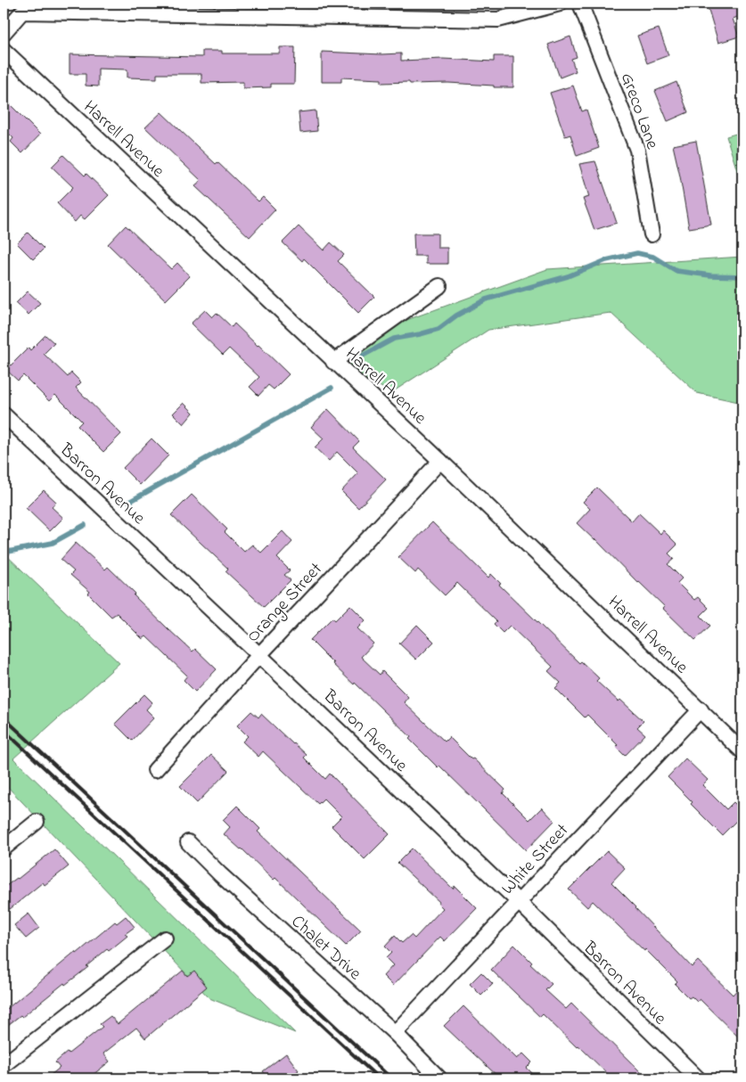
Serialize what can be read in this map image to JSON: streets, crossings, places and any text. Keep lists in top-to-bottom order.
{
  "streets": {
    "street": [
      "Greco Lane",
      "Harrell Avenue",
      "Barron Avenue",
      "Orange Street",
      "White Street",
      "Chalet Drive"
    ]
  },
  "crossings": [
    ["Harrell Avenue", "Orange Street"],
    ["Harrell Avenue", "White Street"],
    ["Barron Avenue", "Orange Street"],
    ["Barron Avenue", "White Street"],
    ["White Street", "Chalet Drive"]
  ]
}
